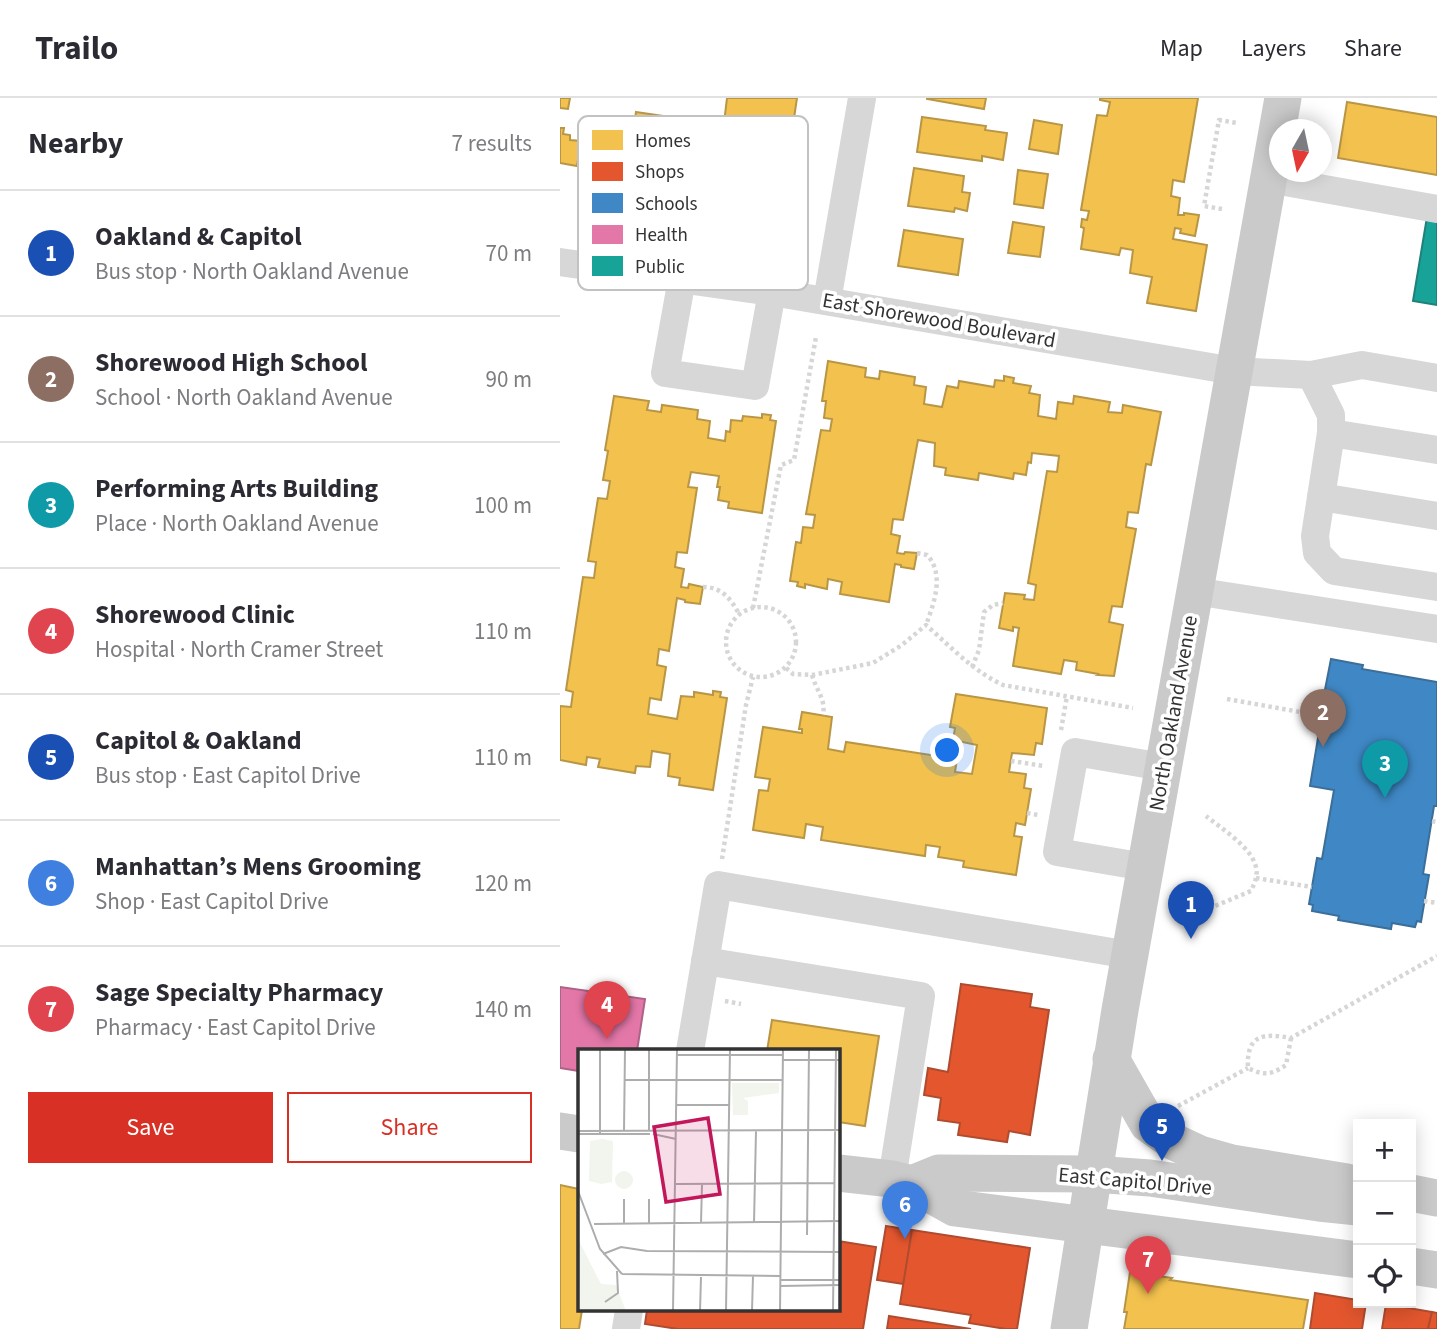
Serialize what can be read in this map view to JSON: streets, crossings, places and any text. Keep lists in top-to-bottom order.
{
  "streets": {
    "main road": ["North Oakland Avenue", "East Capitol Drive"],
    "street": ["East Shorewood Boulevard"]
  },
  "crossings": [
    ["East Shorewood Boulevard", "North Oakland Avenue"],
    ["North Oakland Avenue", "East Capitol Drive"]
  ],
  "legend": [
    "Homes",
    "Shops",
    "Schools",
    "Health",
    "Public"
  ],
  "north": "bottom",
  "page": {
    "header": "Trailo",
    "nav": ["Map", "Layers", "Share"],
    "heading": ["Nearby", "7 results"],
    "list": [
      {
        "mark": "1",
        "name": "Oakland & Capitol",
        "note": "Bus stop · North Oakland Avenue",
        "value": "70 m"
      },
      {
        "mark": "2",
        "name": "Shorewood High School",
        "note": "School · North Oakland Avenue",
        "value": "90 m"
      },
      {
        "mark": "3",
        "name": "Performing Arts Building",
        "note": "Place · North Oakland Avenue",
        "value": "100 m"
      },
      {
        "mark": "4",
        "name": "Shorewood Clinic",
        "note": "Hospital · North Cramer Street",
        "value": "110 m"
      },
      {
        "mark": "5",
        "name": "Capitol & Oakland",
        "note": "Bus stop · East Capitol Drive",
        "value": "110 m"
      },
      {
        "mark": "6",
        "name": "Manhattan’s Mens Grooming",
        "note": "Shop · East Capitol Drive",
        "value": "120 m"
      },
      {
        "mark": "7",
        "name": "Sage Specialty Pharmacy",
        "note": "Pharmacy · East Capitol Drive",
        "value": "140 m"
      }
    ],
    "pins": [
      "2",
      "3",
      "1",
      "4",
      "5",
      "6",
      "7"
    ],
    "buttons": ["Save", "Share"],
    "map_buttons": ["+", "−"]
  }
}
